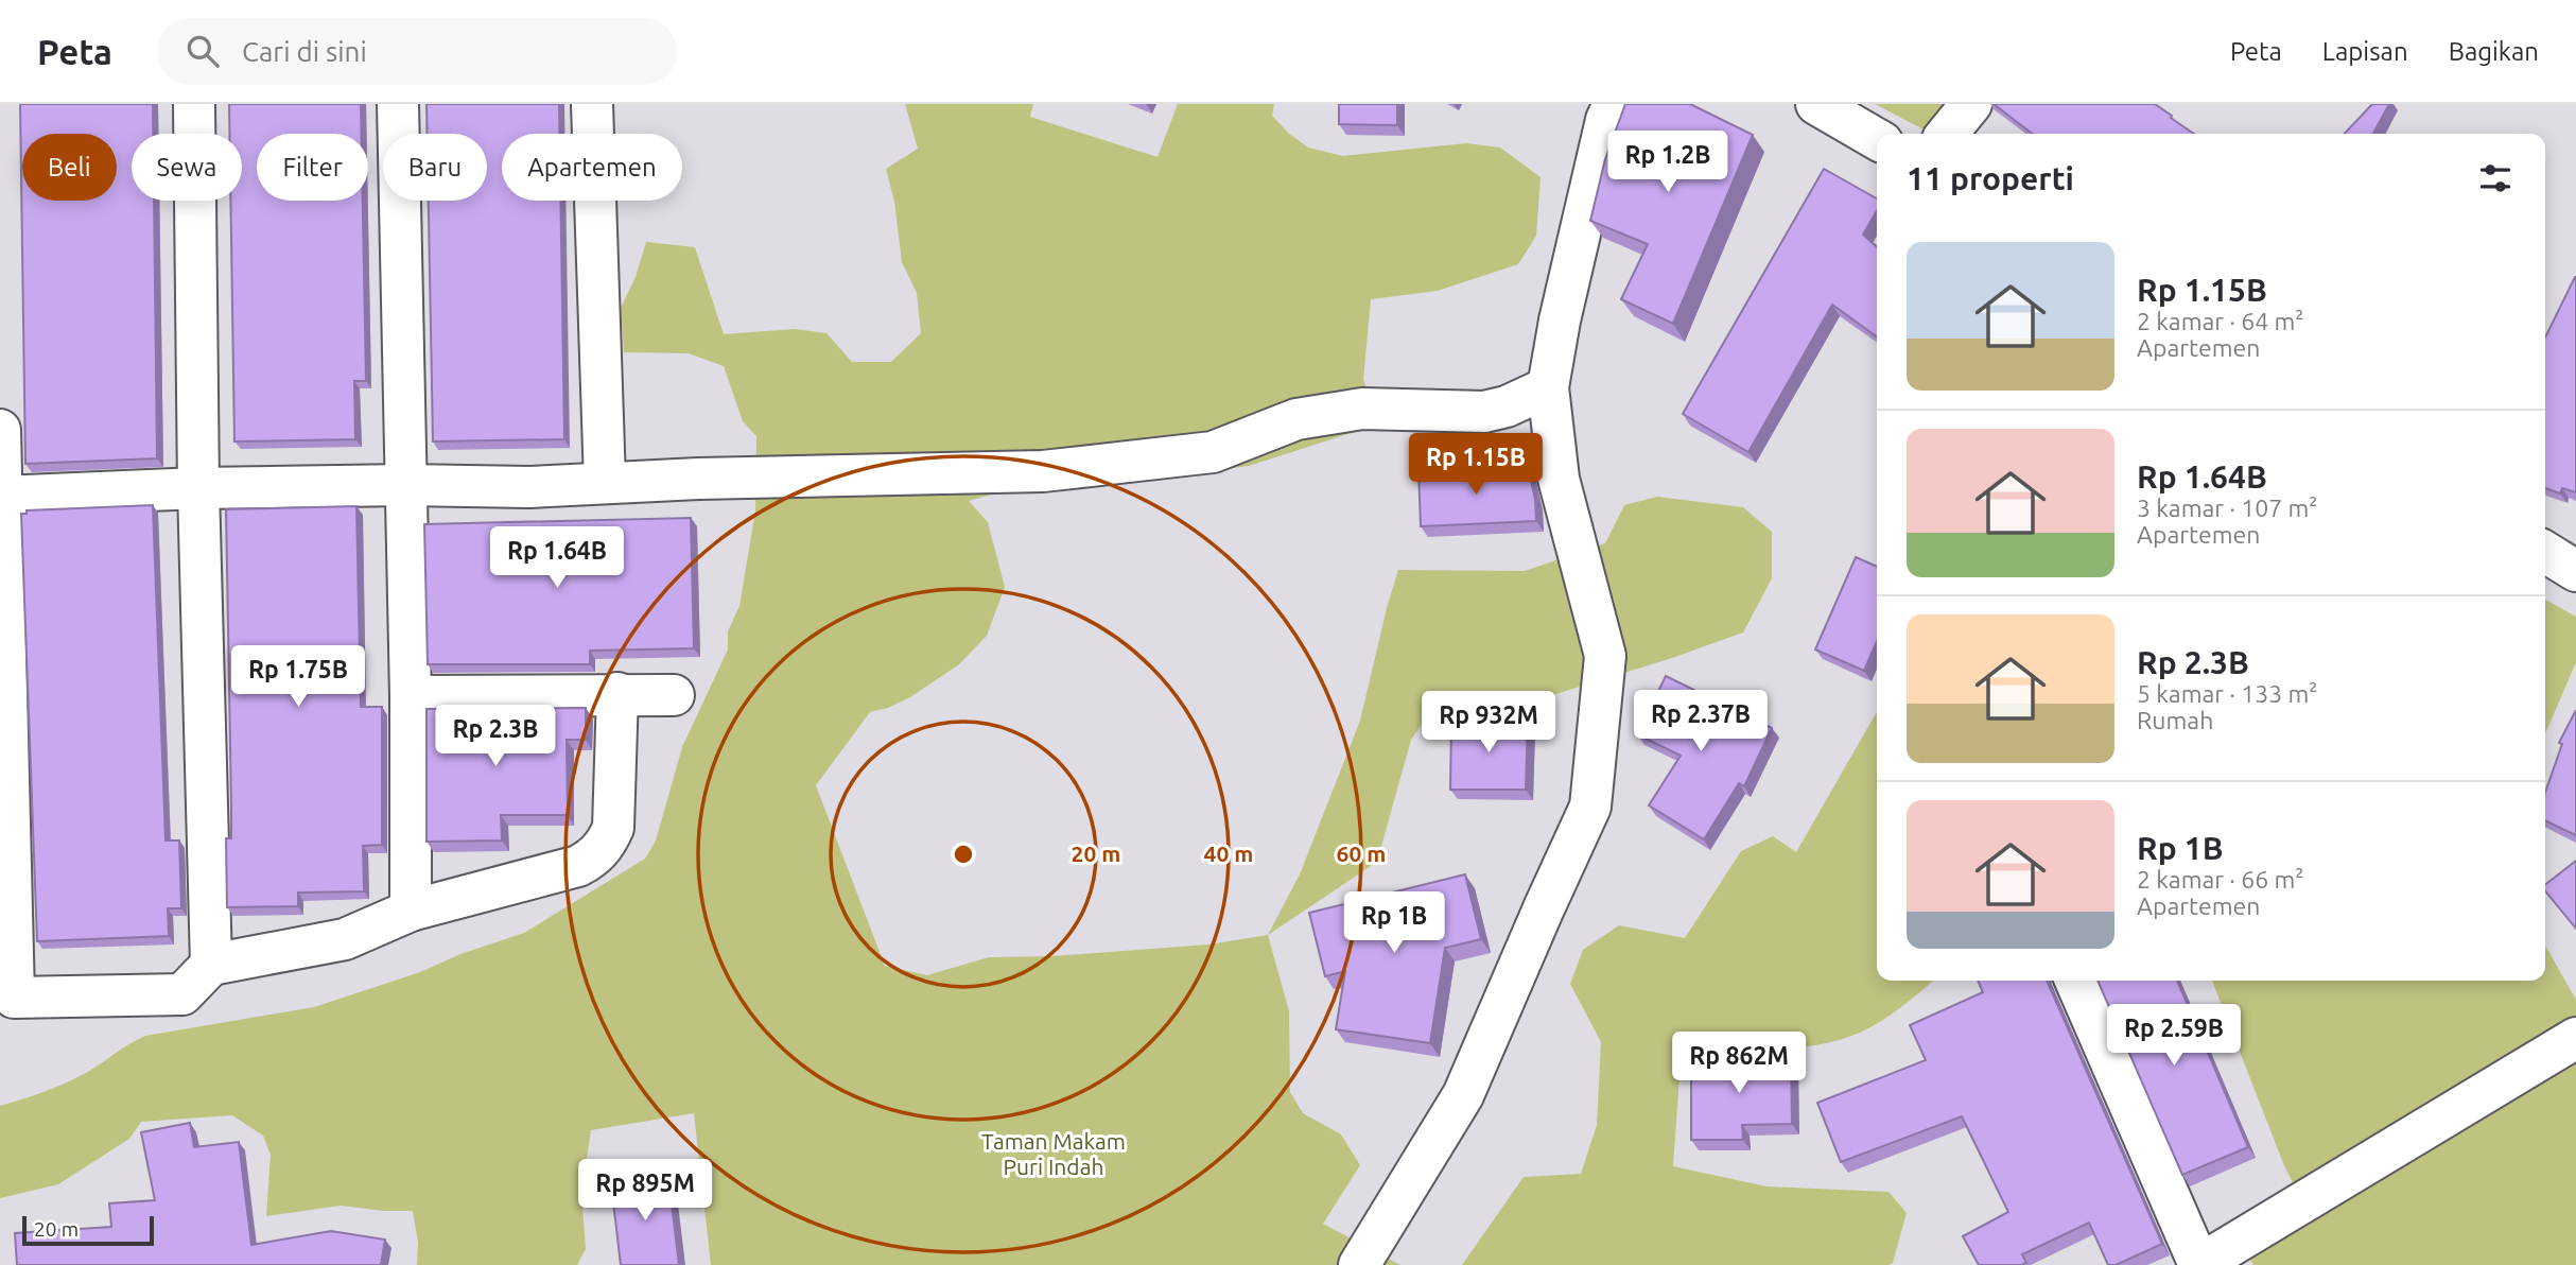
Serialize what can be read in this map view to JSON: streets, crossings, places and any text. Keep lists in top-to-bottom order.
{
  "parks": ["Taman Makam Puri Indah"],
  "scale_bar": "20 m",
  "page": {
    "header": "Peta",
    "search": "Cari di sini",
    "nav": ["Peta", "Lapisan", "Bagikan"],
    "price": [
      "Rp 1.2B",
      "Rp 1.15B",
      "Rp 1.64B",
      "Rp 1.75B",
      "Rp 2.37B",
      "Rp 932M",
      "Rp 2.3B",
      "Rp 1B",
      "Rp 2.59B",
      "Rp 862M",
      "Rp 895M"
    ],
    "chip": [
      "Beli",
      "Sewa",
      "Filter",
      "Baru",
      "Apartemen"
    ],
    "heading": "11 properti",
    "list": [
      {
        "name": "Rp 1.15B",
        "note": "2 kamar · 64 m² · Apartemen"
      },
      {
        "name": "Rp 1.64B",
        "note": "3 kamar · 107 m² · Apartemen"
      },
      {
        "name": "Rp 2.3B",
        "note": "5 kamar · 133 m² · Rumah"
      },
      {
        "name": "Rp 1B",
        "note": "2 kamar · 66 m² · Apartemen"
      }
    ],
    "scale": "20 m"
  },
  "rings": ["20 m", "40 m", "60 m"]
}
